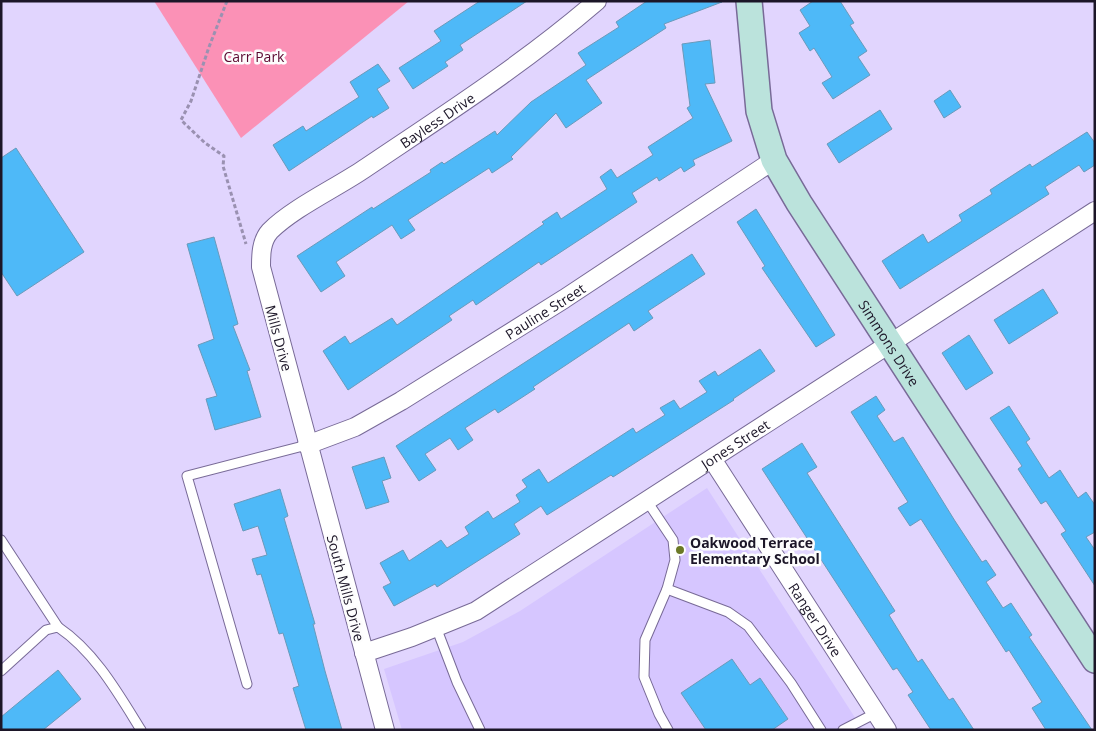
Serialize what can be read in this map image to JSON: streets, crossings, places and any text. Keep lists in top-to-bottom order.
{
  "streets": {
    "street": [
      "Bayless Drive",
      "Pauline Street",
      "Mills Drive",
      "Simmons Drive",
      "Jones Street",
      "South Mills Drive",
      "Ranger Drive"
    ]
  },
  "crossings": [
    ["Bayless Drive", "Mills Drive"],
    ["Pauline Street", "Mills Drive"],
    ["Pauline Street", "Simmons Drive"],
    ["Pauline Street", "South Mills Drive"],
    ["Mills Drive", "South Mills Drive"],
    ["Simmons Drive", "Jones Street"],
    ["Jones Street", "South Mills Drive"],
    ["Jones Street", "Ranger Drive"]
  ],
  "parks": ["Carr Park"],
  "places": ["Oakwood Terrace Elementary School"]
}
